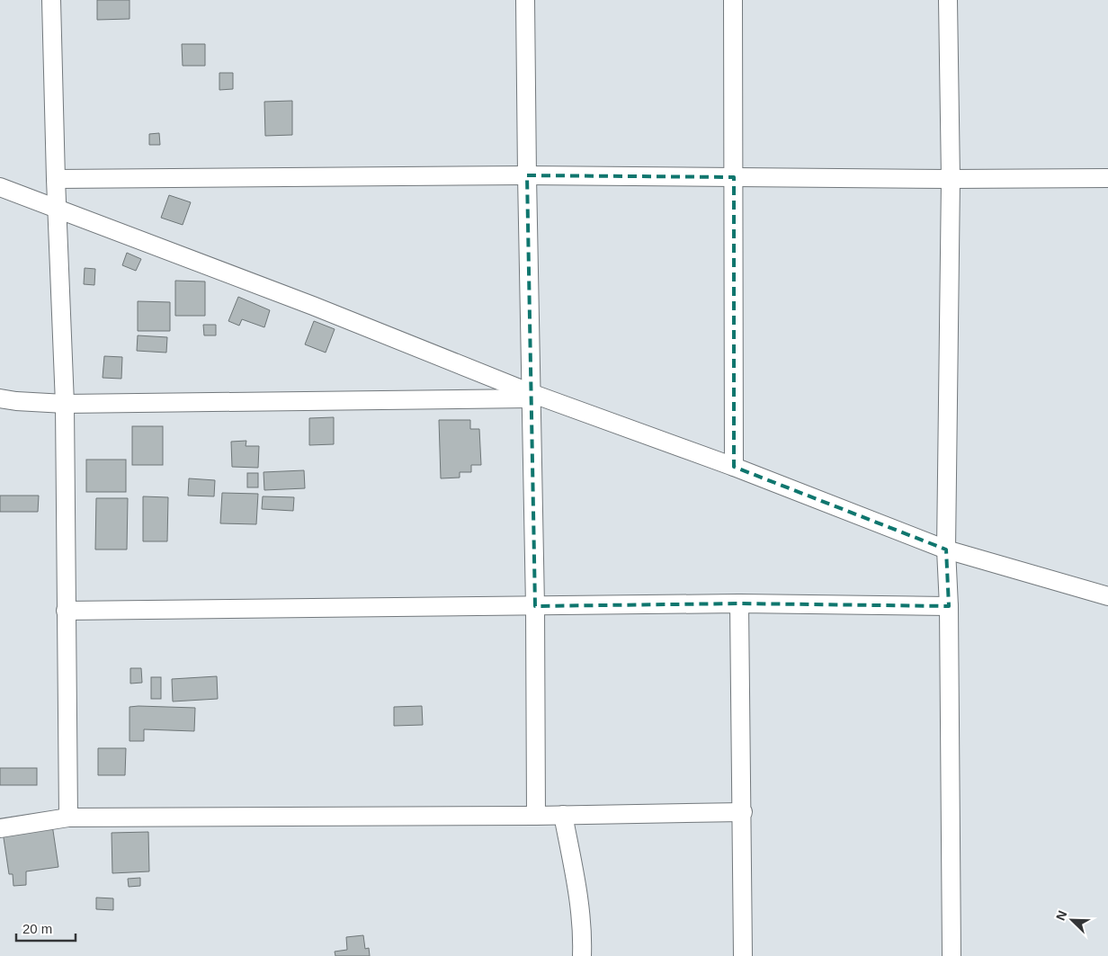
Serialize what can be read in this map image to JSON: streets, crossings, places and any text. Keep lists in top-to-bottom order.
{
  "scale_bar": "20 m",
  "north": "top left"
}
